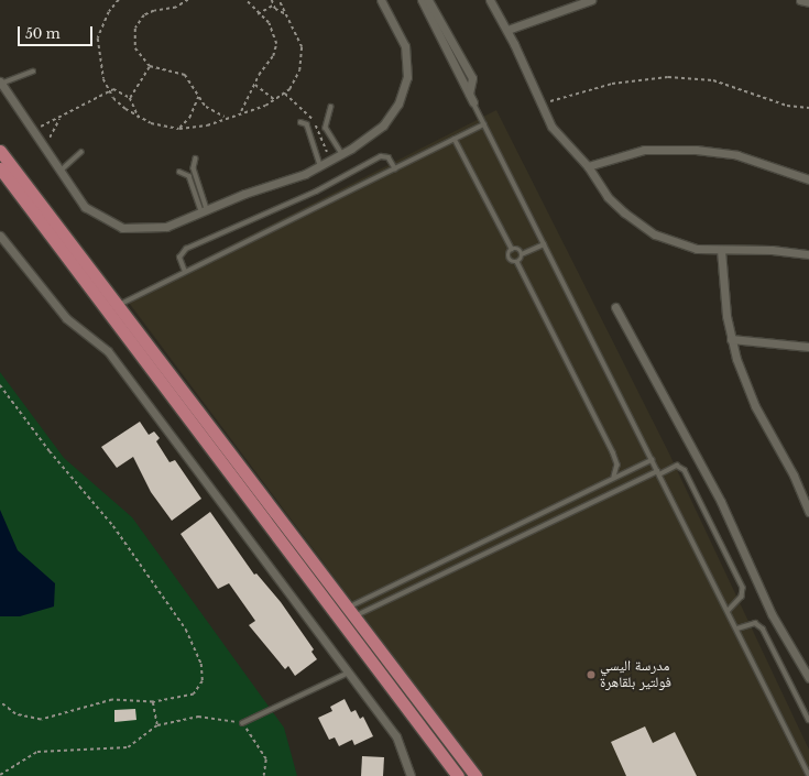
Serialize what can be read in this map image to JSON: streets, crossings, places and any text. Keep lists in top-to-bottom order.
{
  "places": ["مدرسة اليسي فولتير بلقاهرة"],
  "scale_bar": "50 m"
}
